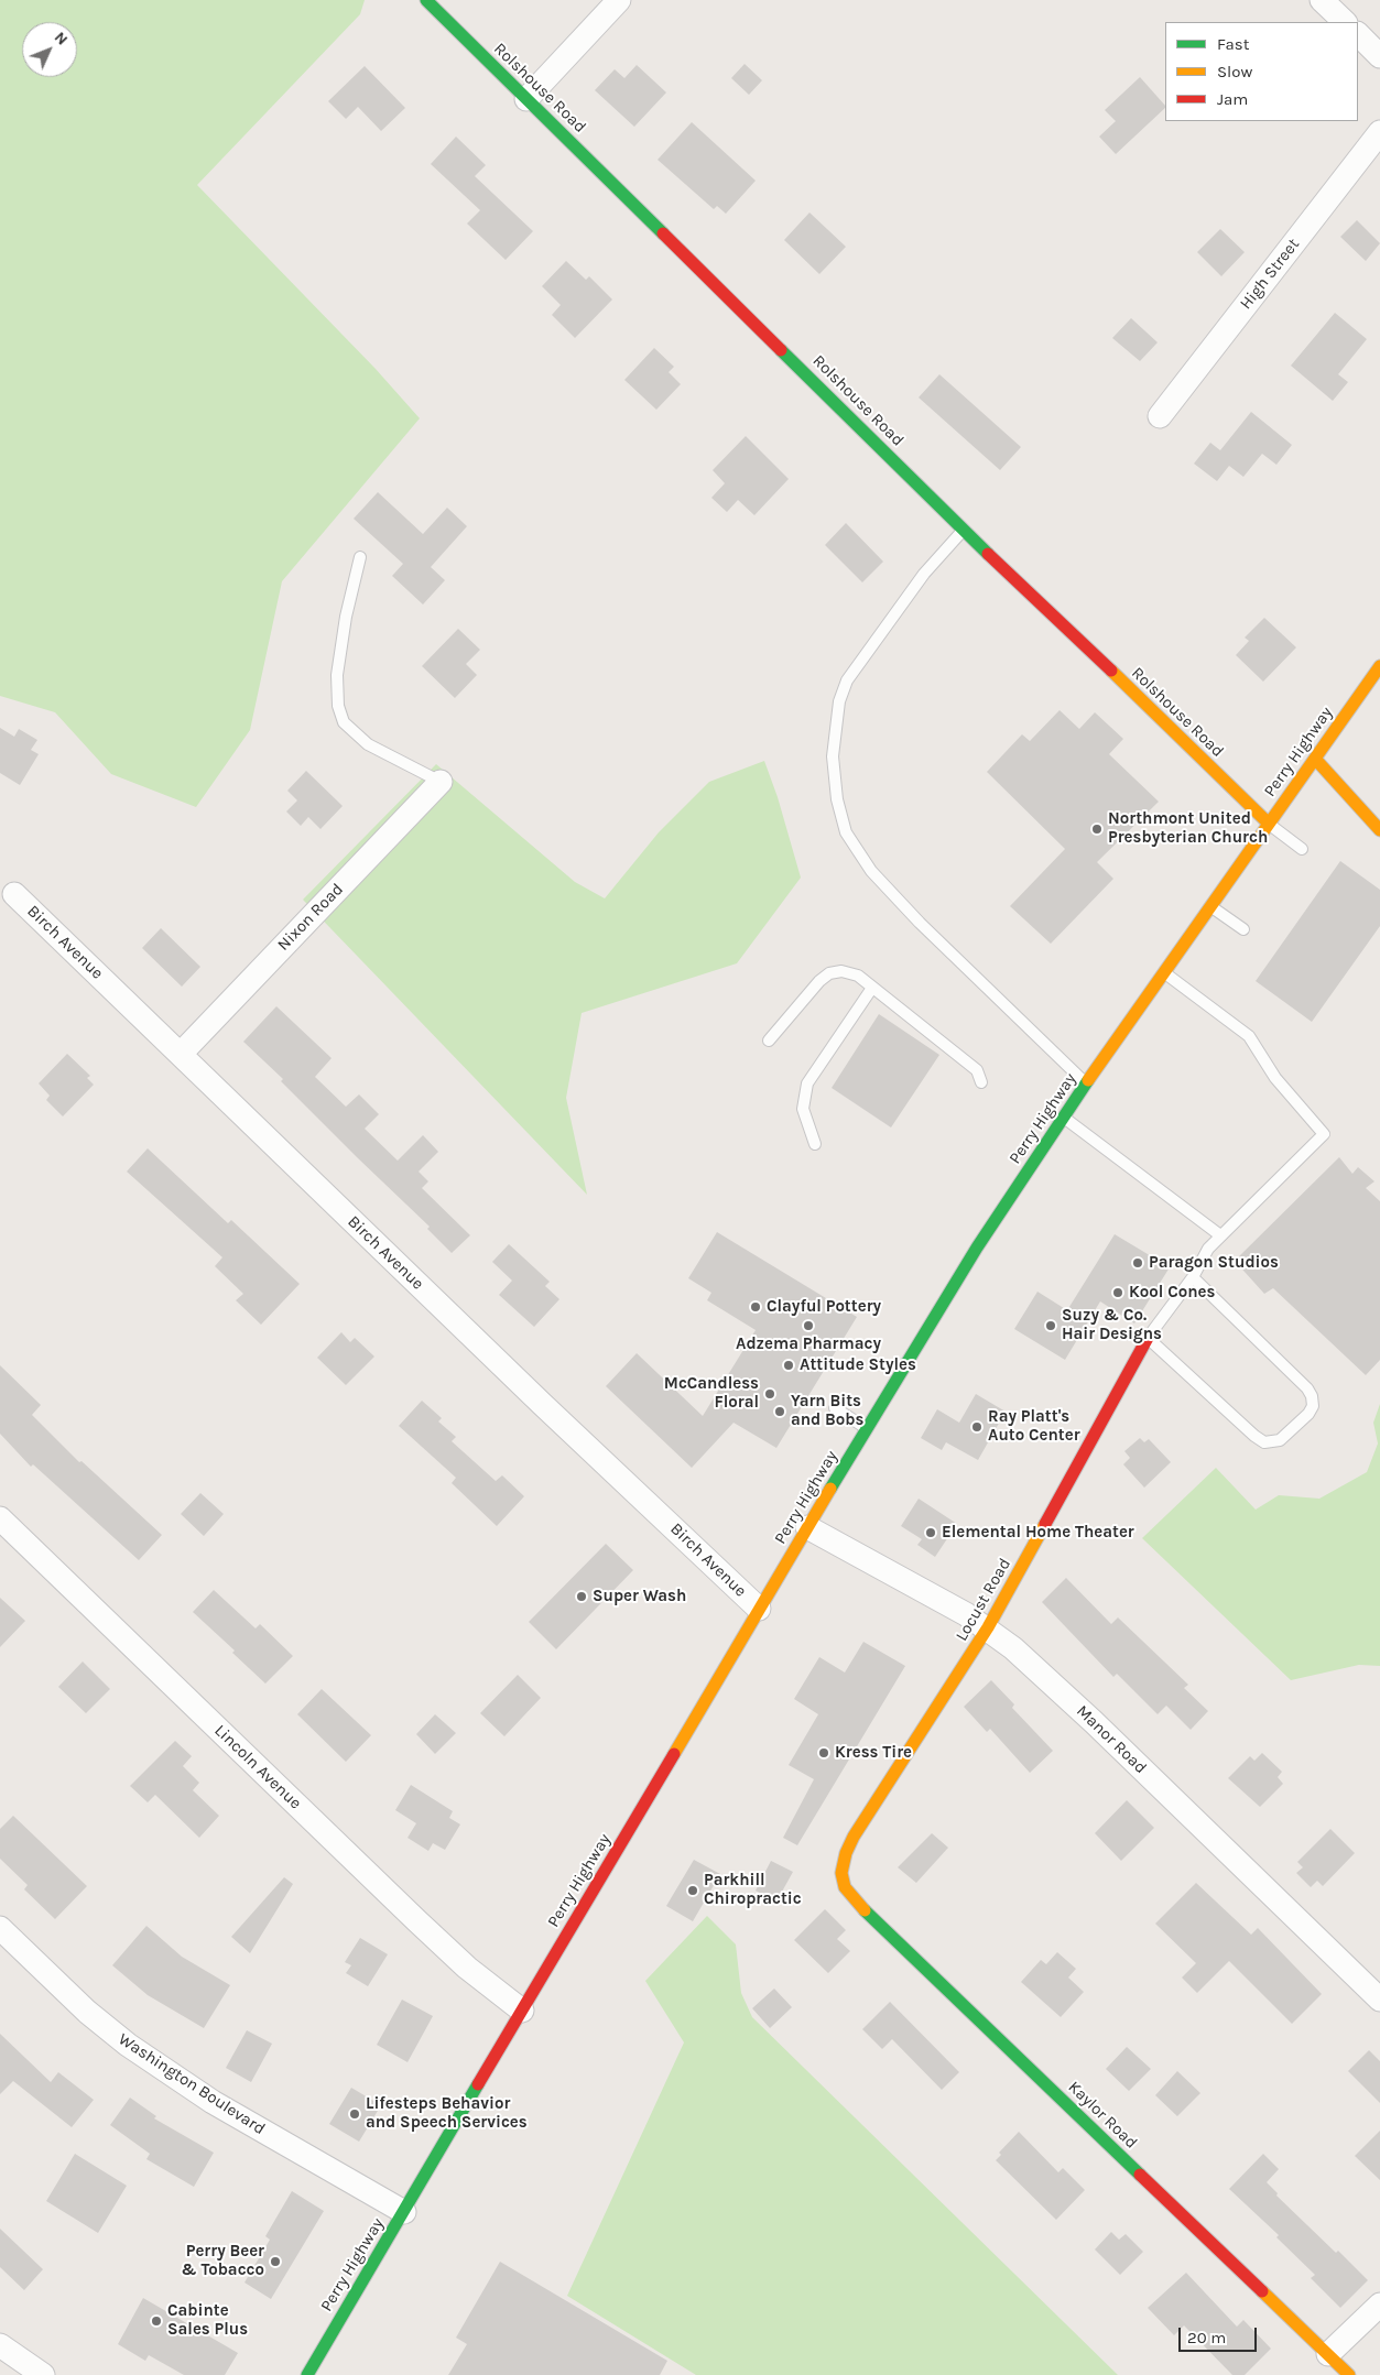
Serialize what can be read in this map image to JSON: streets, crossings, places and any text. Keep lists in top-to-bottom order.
{
  "streets": {
    "street": [
      "Rolshouse Road",
      "High Street",
      "Perry Highway",
      "Nixon Road",
      "Birch Avenue",
      "Locust Road",
      "Manor Road",
      "Lincoln Avenue",
      "Washington Boulevard",
      "Kaylor Road"
    ]
  },
  "crossings": [
    ["Rolshouse Road", "Perry Highway"],
    ["Perry Highway", "Birch Avenue"],
    ["Perry Highway", "Manor Road"],
    ["Perry Highway", "Lincoln Avenue"],
    ["Perry Highway", "Washington Boulevard"],
    ["Nixon Road", "Birch Avenue"],
    ["Locust Road", "Manor Road"],
    ["Locust Road", "Kaylor Road"]
  ],
  "places": [
    "Northmont United Presbyterian Church",
    "Paragon Studios",
    "Kool Cones",
    "Clayful Pottery",
    "Adzema Pharmacy",
    "Suzy & Co. Hair Designs",
    "Attitude Styles",
    "McCandless Floral",
    "Yarn Bits and Bobs",
    "Ray Platt's Auto Center",
    "Elemental Home Theater",
    "Super Wash",
    "Kress Tire",
    "Parkhill Chiropractic",
    "Lifesteps Behavior and Speech Services",
    "Perry Beer & Tobacco",
    "Cabinte Sales Plus"
  ],
  "legend": ["Fast", "Slow", "Jam"],
  "scale_bar": "20 m",
  "north": "top right"
}
